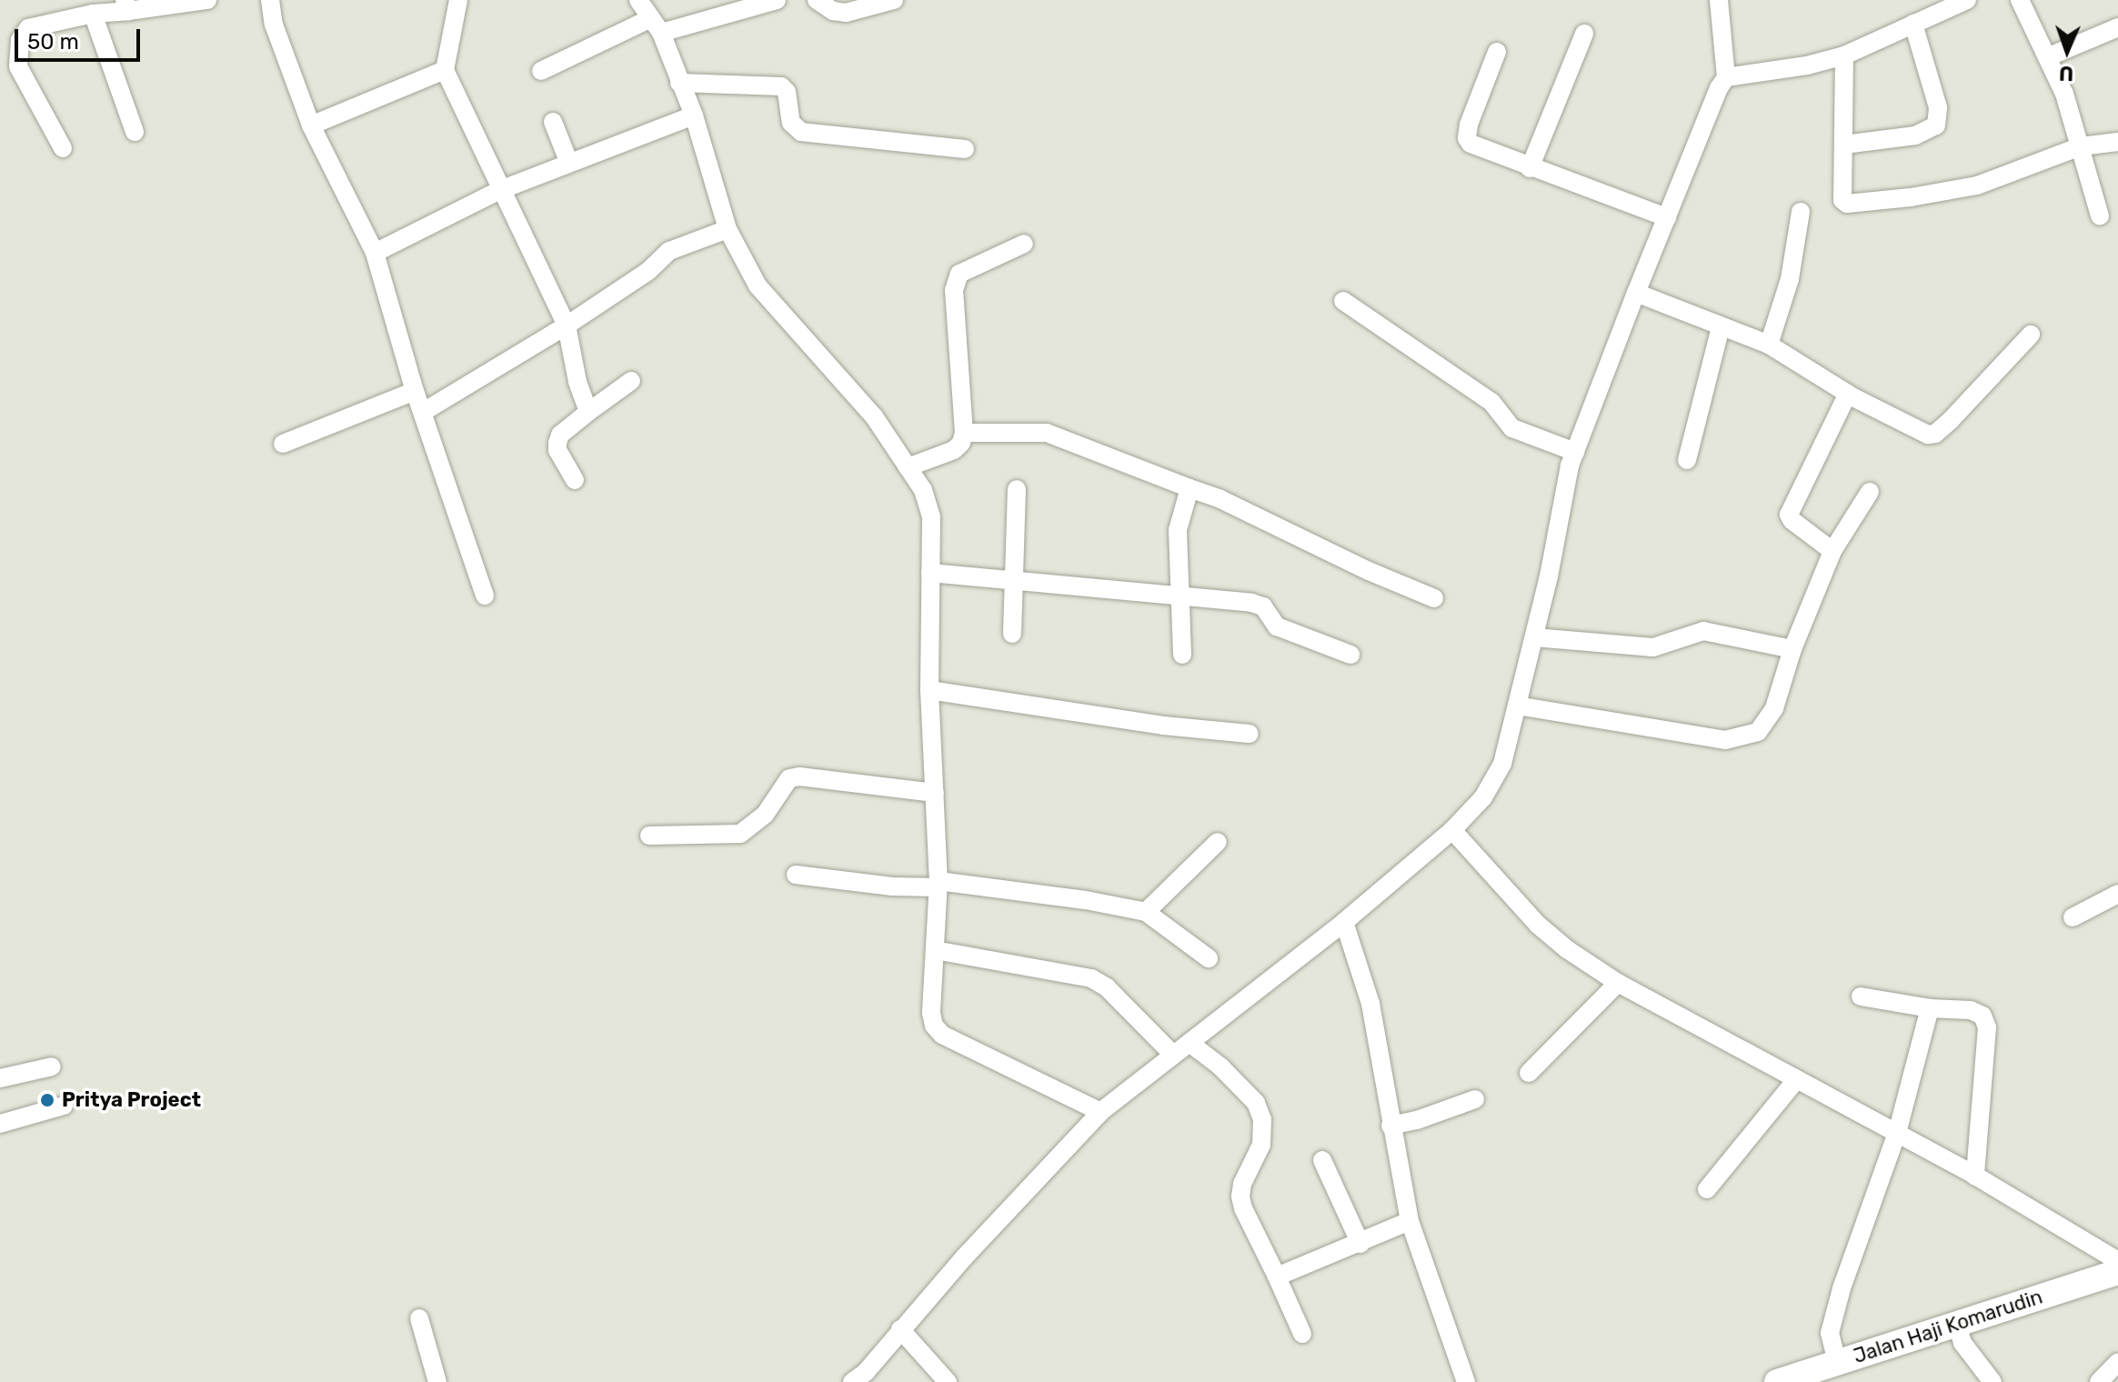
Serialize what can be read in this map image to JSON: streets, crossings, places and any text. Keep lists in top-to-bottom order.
{
  "streets": {
    "street": ["Jalan Haji Komarudin"]
  },
  "places": ["Pritya Project"],
  "scale_bar": "50 m",
  "north": "bottom"
}
